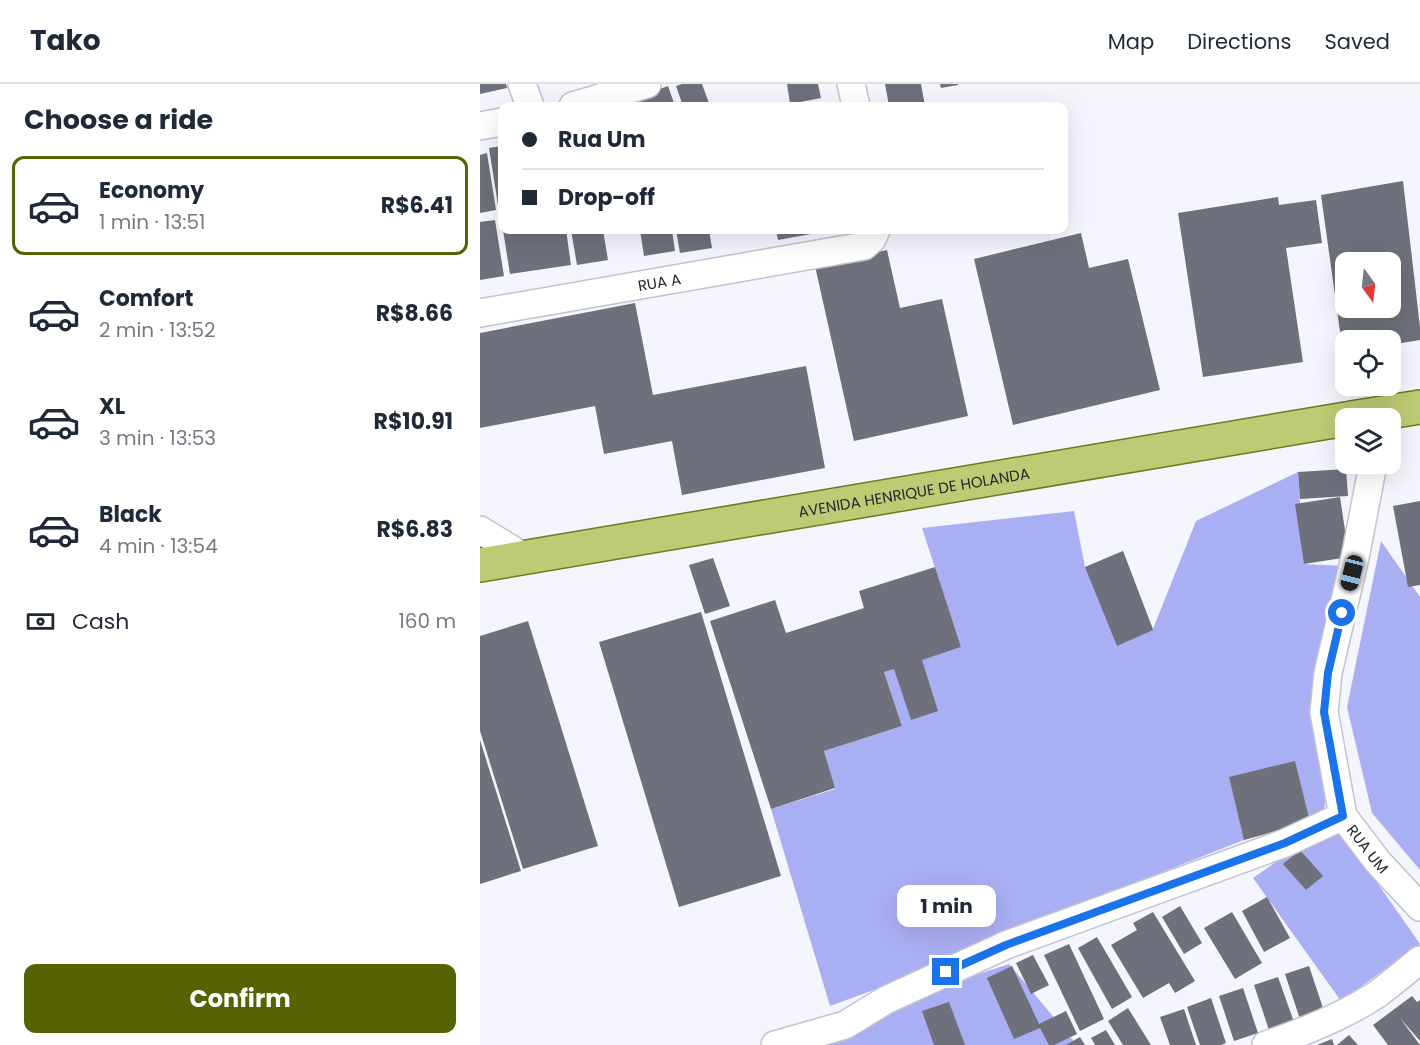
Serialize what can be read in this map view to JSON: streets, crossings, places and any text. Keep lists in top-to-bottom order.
{
  "streets": {
    "main road": ["AVENIDA HENRIQUE DE HOLANDA"],
    "street": ["RUA A", "RUA UM"]
  },
  "north": "bottom",
  "page": {
    "header": "Tako",
    "nav": ["Map", "Directions", "Saved"],
    "heading": "Choose a ride",
    "banner": ["Rua Um", "Drop-off"],
    "list": [
      {
        "name": "Economy",
        "note": "1 min · 13:51",
        "value": "R$6.41"
      },
      {
        "name": "Comfort",
        "note": "2 min · 13:52",
        "value": "R$8.66"
      },
      {
        "name": "XL",
        "note": "3 min · 13:53",
        "value": "R$10.91"
      },
      {
        "name": "Black",
        "note": "4 min · 13:54",
        "value": "R$6.83"
      }
    ],
    "pay": ["Cash", "160 m"],
    "bubble": "1 min",
    "buttons": "Confirm"
  }
}
